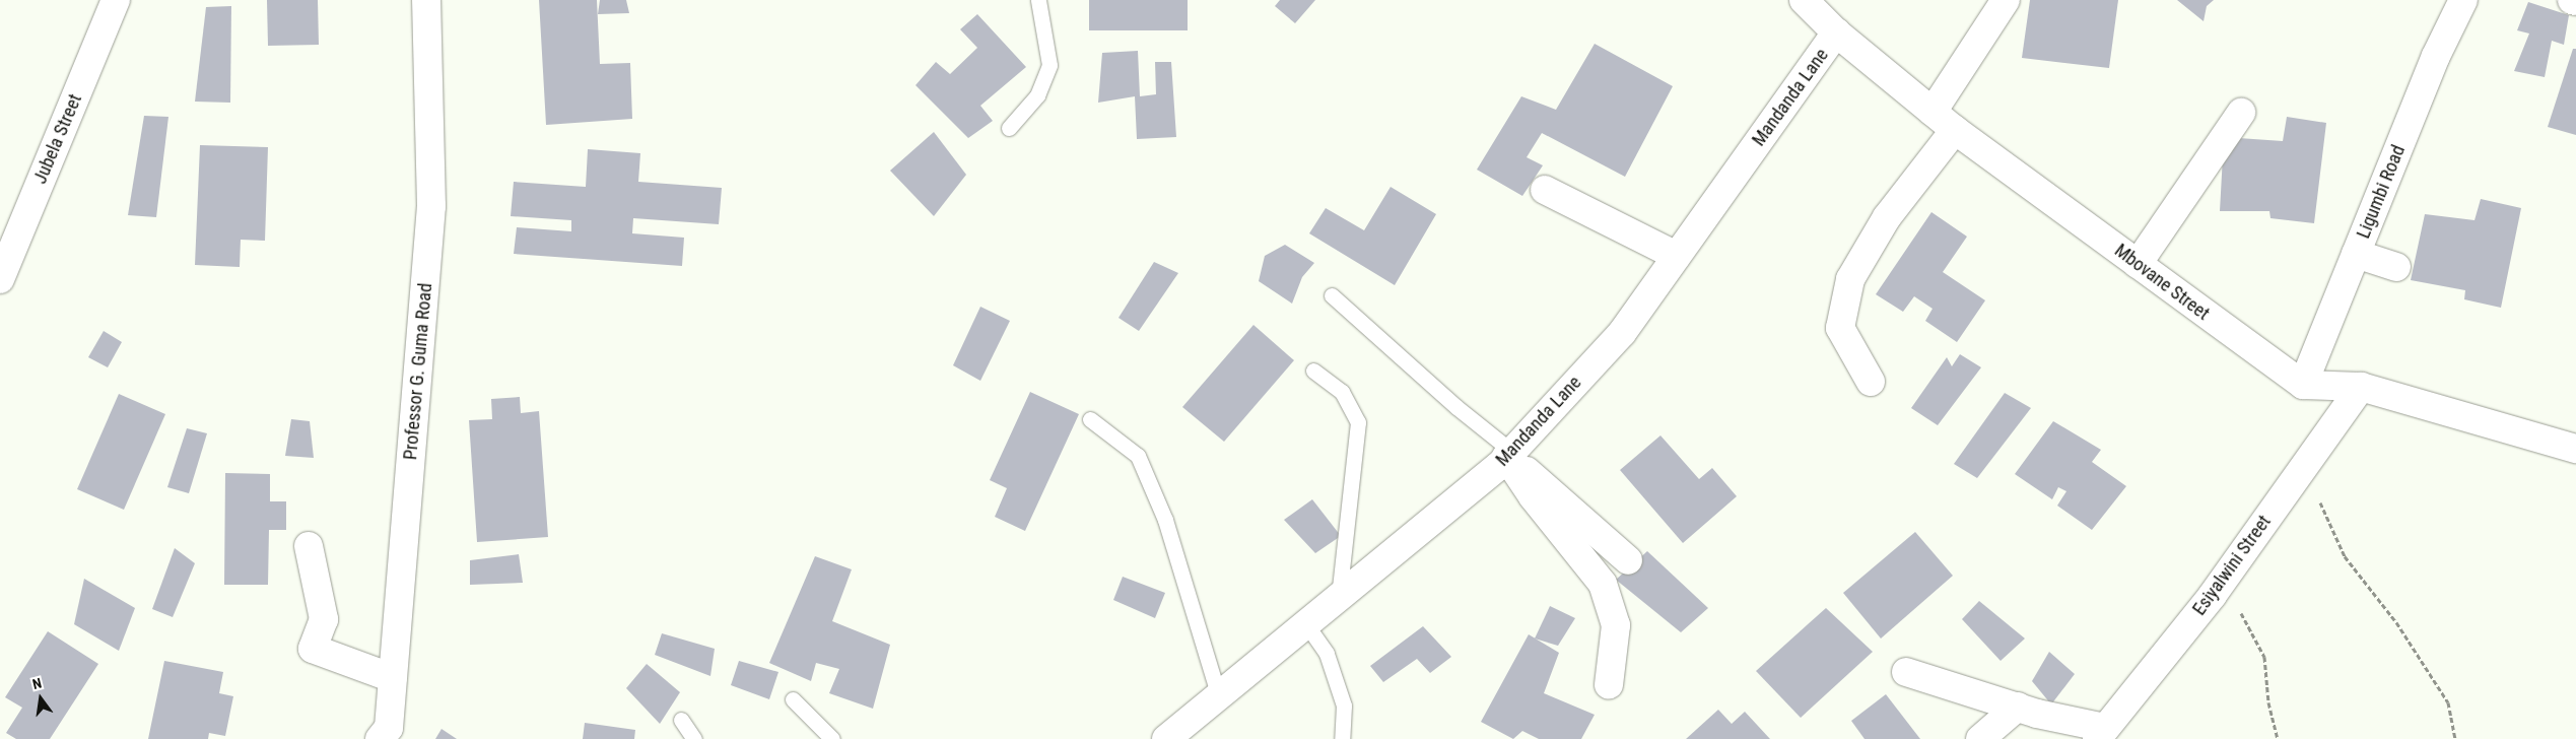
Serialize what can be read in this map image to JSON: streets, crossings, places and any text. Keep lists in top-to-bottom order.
{
  "streets": {
    "street": [
      "Mandanda Lane",
      "Jubela Street",
      "Ligumbi Road",
      "Mbovane Street",
      "Professor G. Guma Road",
      "Esiyalwini Street"
    ]
  },
  "crossings": [
    ["Mandanda Lane", "Mbovane Street"],
    ["Ligumbi Road", "Mbovane Street"]
  ],
  "north": "top"
}
